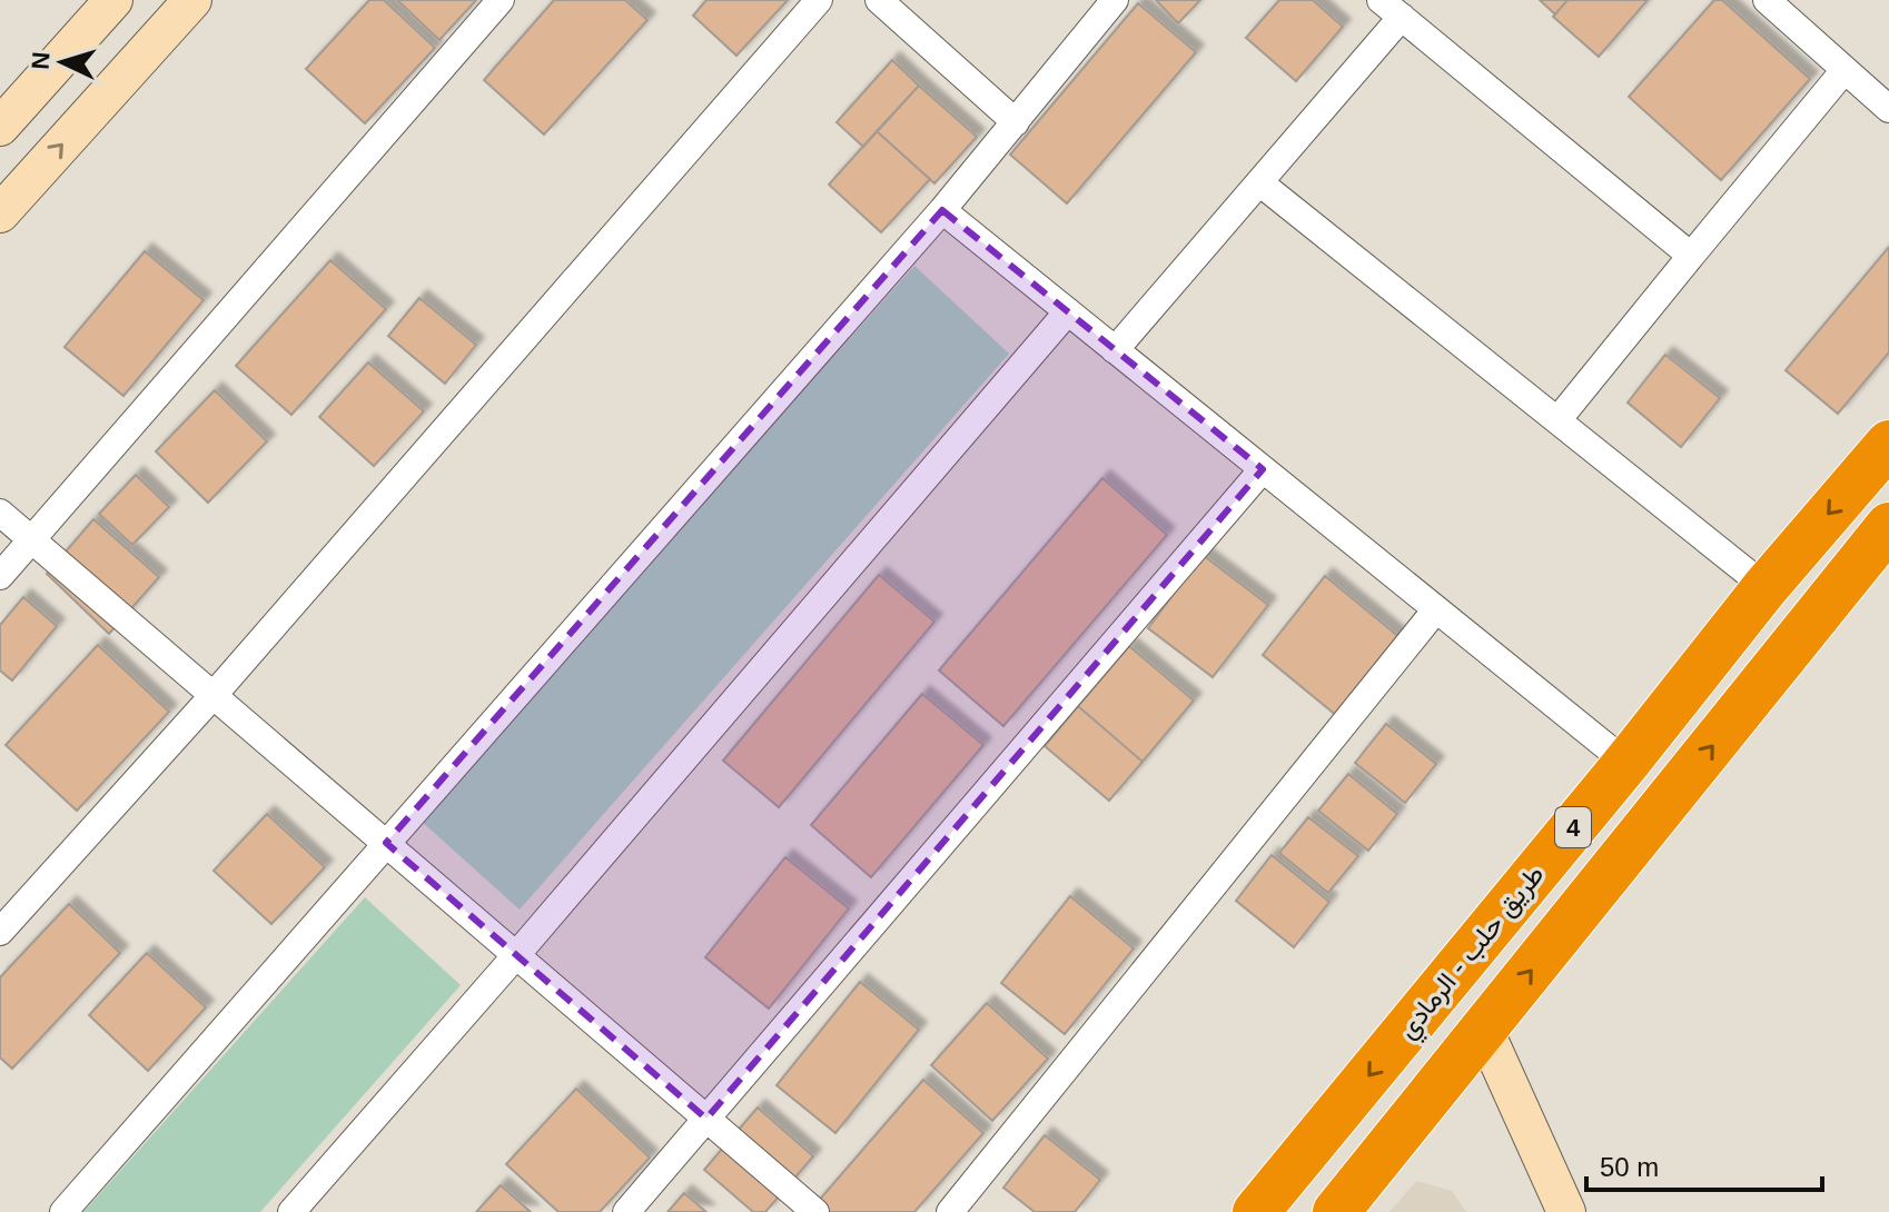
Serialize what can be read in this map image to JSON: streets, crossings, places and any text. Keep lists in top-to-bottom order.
{
  "streets": {
    "highway": ["4", "طريق حلب - الرمادي"]
  },
  "scale_bar": "50 m",
  "north": "left"
}
